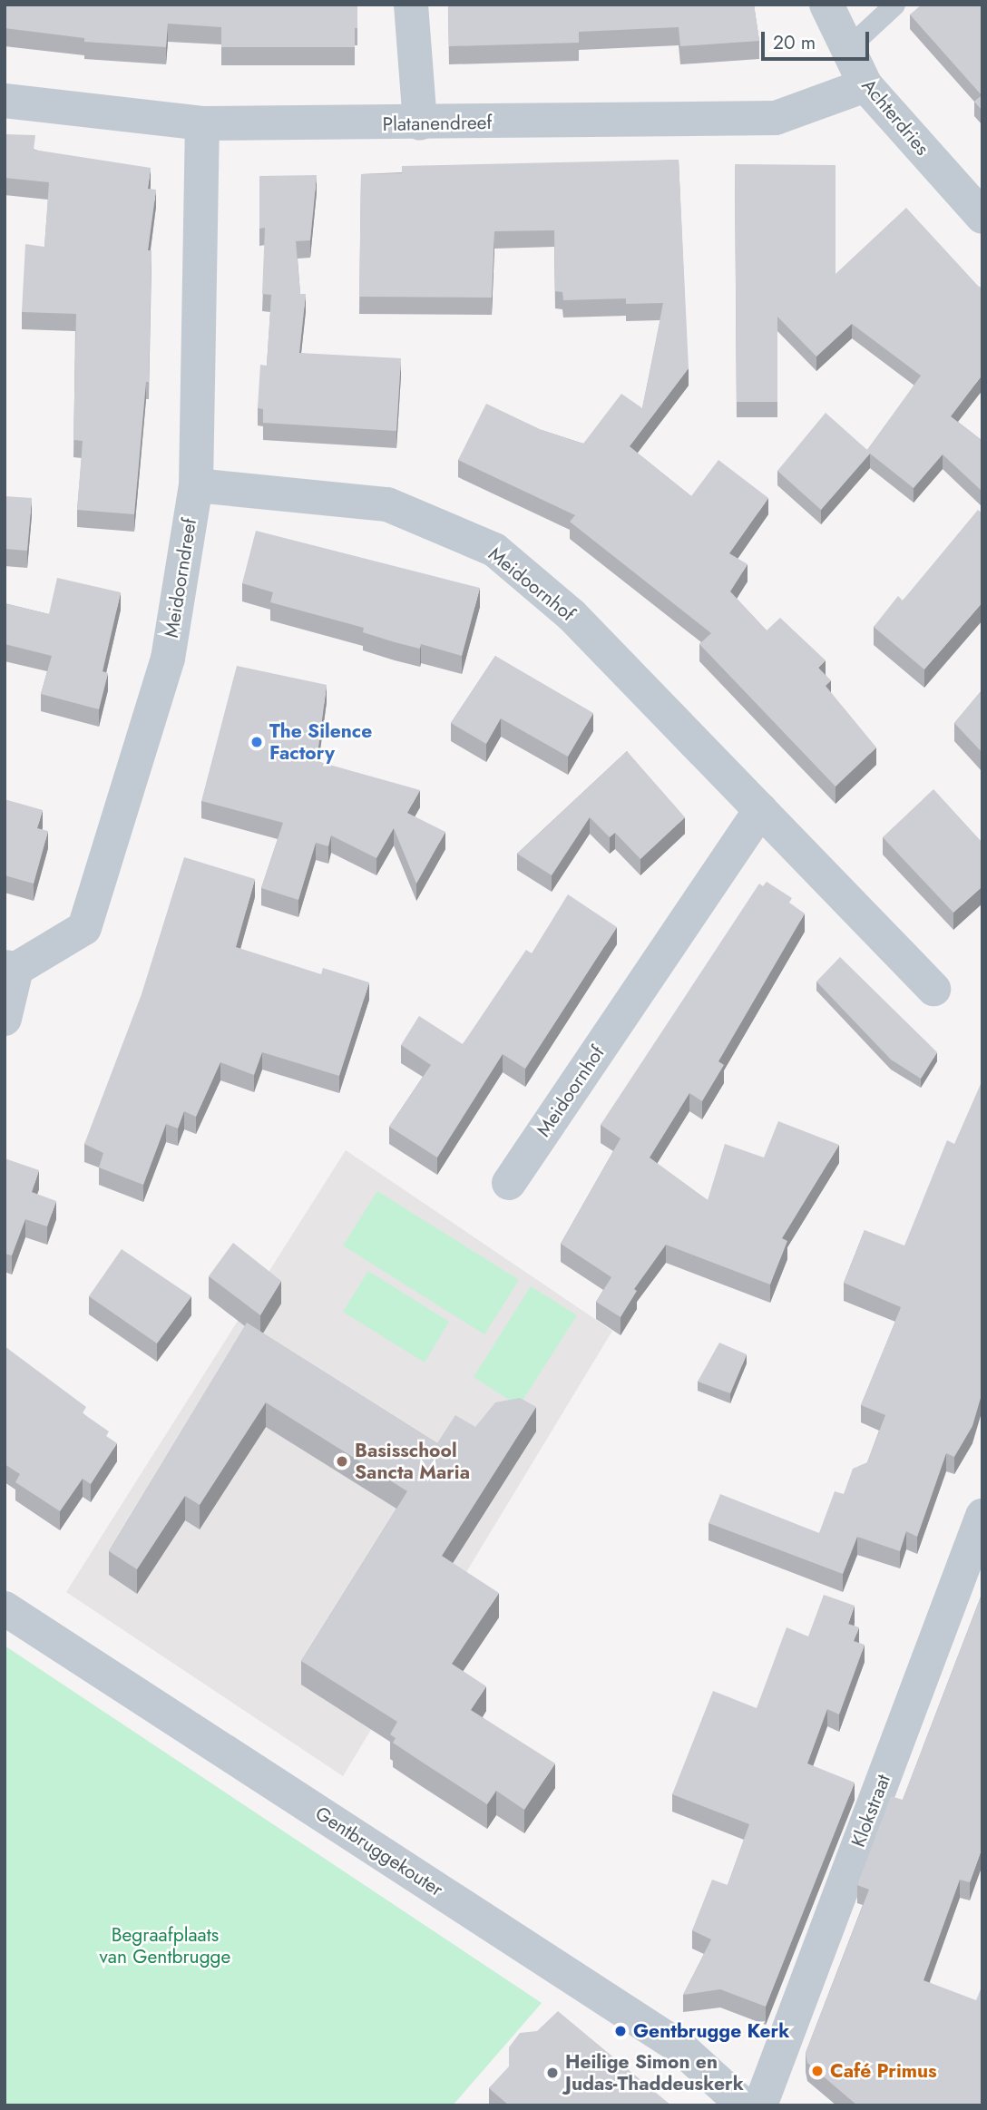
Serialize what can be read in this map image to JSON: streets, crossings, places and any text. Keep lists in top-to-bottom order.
{
  "streets": {
    "street": [
      "Achterdries",
      "Platanendreef",
      "Meidoorndreef",
      "Meidoornhof",
      "Klokstraat",
      "Gentbruggekouter"
    ]
  },
  "crossings": [
    ["Achterdries", "Platanendreef"],
    ["Platanendreef", "Meidoorndreef"],
    ["Meidoorndreef", "Meidoornhof"]
  ],
  "parks": ["Begraafplaats van Gentbrugge"],
  "places": [
    "The Silence Factory",
    "Basisschool Sancta Maria",
    "Gentbrugge Kerk",
    "Café Primus",
    "Heilige Simon en Judas-Thaddeuskerk"
  ],
  "scale_bar": "20 m"
}
